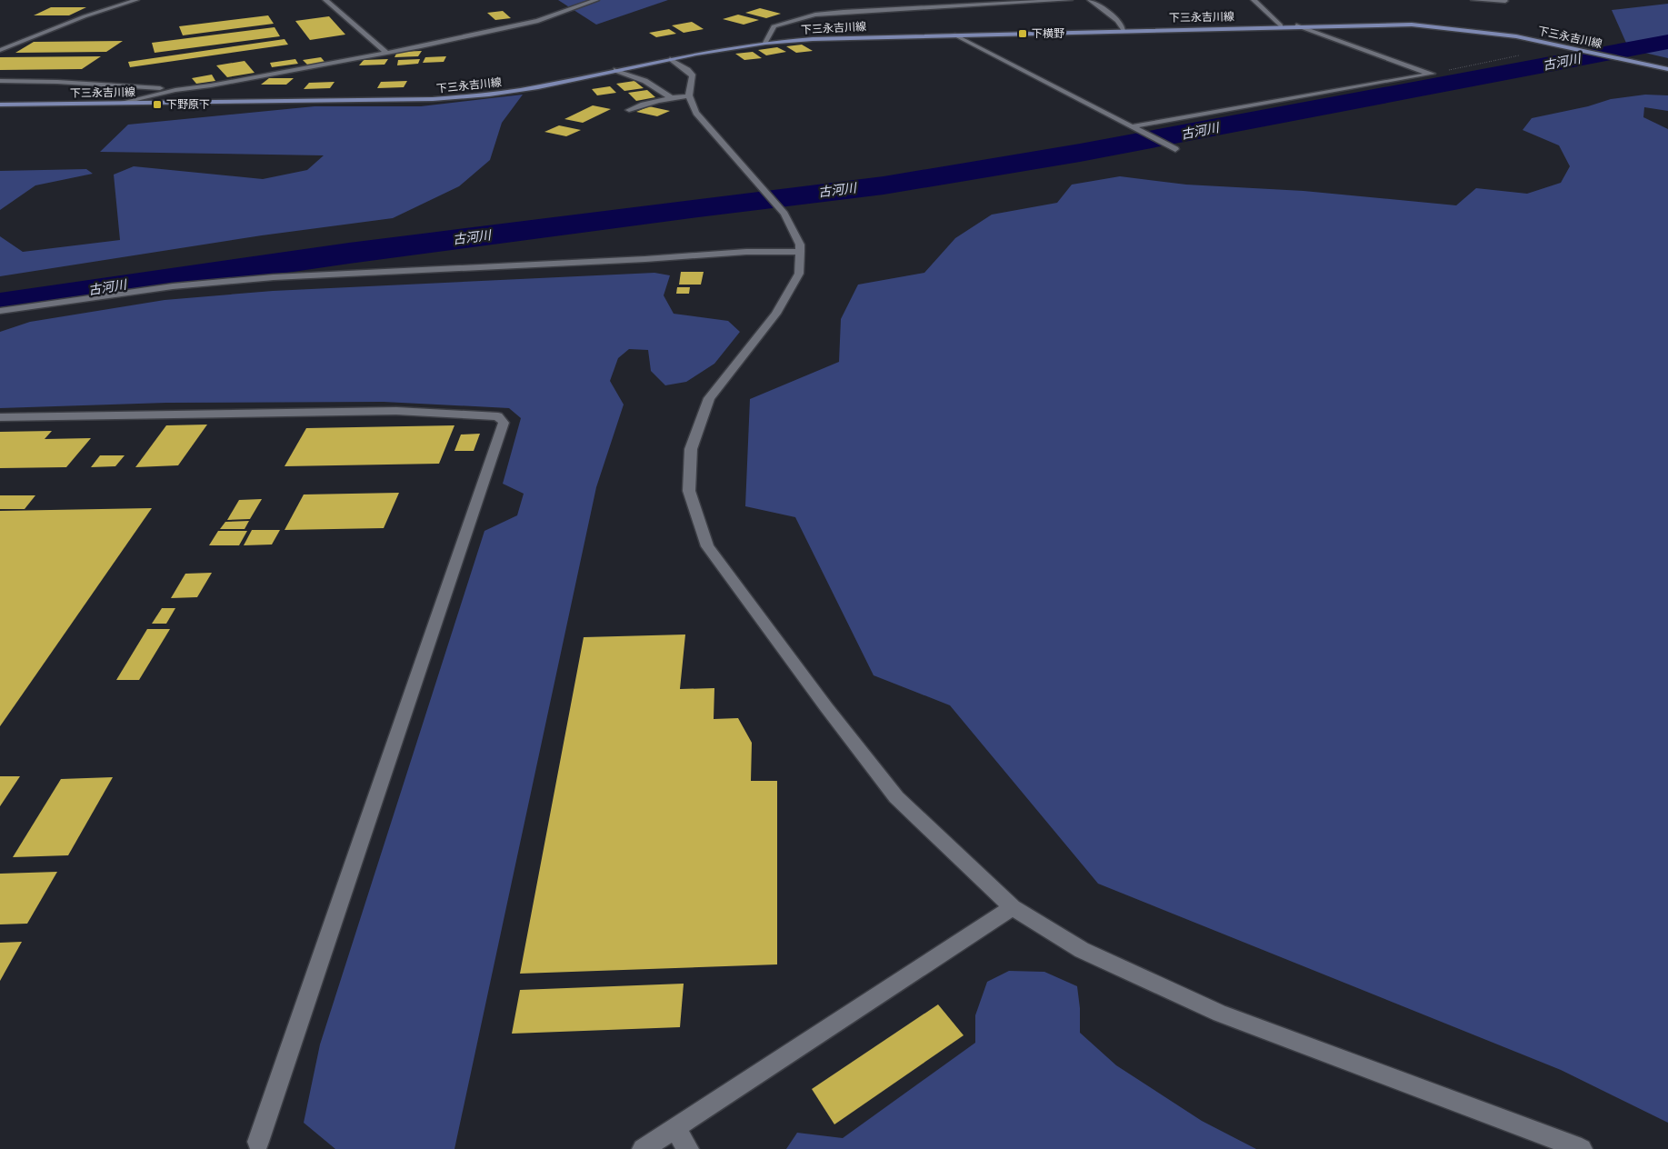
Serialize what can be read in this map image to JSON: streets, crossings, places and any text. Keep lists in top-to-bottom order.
{
  "streets": {
    "main road": ["下三永吉川線"]
  },
  "water": ["古河川"],
  "places": {
    "transit": ["下横野", "下野原下"]
  }
}
